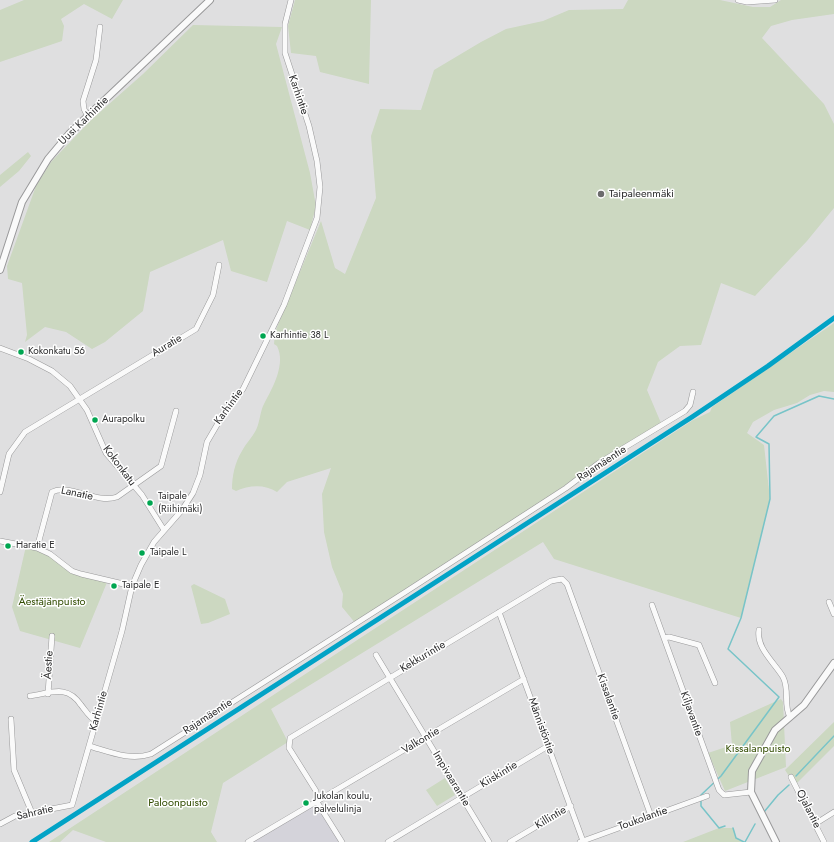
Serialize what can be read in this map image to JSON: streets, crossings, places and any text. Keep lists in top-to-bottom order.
{
  "streets": {
    "street": [
      "Karhintie",
      "Uusi Karhintie",
      "Auratie",
      "Rajamäentie",
      "Kokonkatu",
      "Lanatie",
      "Kekkurintie",
      "Äestie",
      "Kissalantie",
      "Kiljavantie",
      "Männistöntie",
      "Valkontie",
      "Kiiskintie",
      "Impivaarantie",
      "Ojalantie",
      "Sahratie",
      "Killintie",
      "Toukolantie"
    ]
  },
  "crossings": [
    ["Karhintie", "Rajamäentie"],
    ["Karhintie", "Kokonkatu"],
    ["Karhintie", "Äestie"],
    ["Karhintie", "Sahratie"],
    ["Auratie", "Kokonkatu"],
    ["Kokonkatu", "Lanatie"],
    ["Kekkurintie", "Kissalantie"],
    ["Kekkurintie", "Männistöntie"],
    ["Kekkurintie", "Valkontie"],
    ["Kekkurintie", "Impivaarantie"],
    ["Kissalantie", "Toukolantie"],
    ["Männistöntie", "Valkontie"],
    ["Männistöntie", "Kiiskintie"],
    ["Männistöntie", "Killintie"],
    ["Männistöntie", "Toukolantie"],
    ["Valkontie", "Impivaarantie"],
    ["Kiiskintie", "Impivaarantie"]
  ],
  "parks": ["Äestäjänpuisto", "Kissalanpuisto", "Paloonpuisto"],
  "places": [
    "Taipaleenmäki",
    "Karhintie 38 L",
    "Kokonkatu 56",
    "Aurapolku",
    "Taipale (Riihimäki)",
    "Haratie E",
    "Taipale L",
    "Taipale E",
    "Jukolan koulu, palvelulinja"
  ]
}
